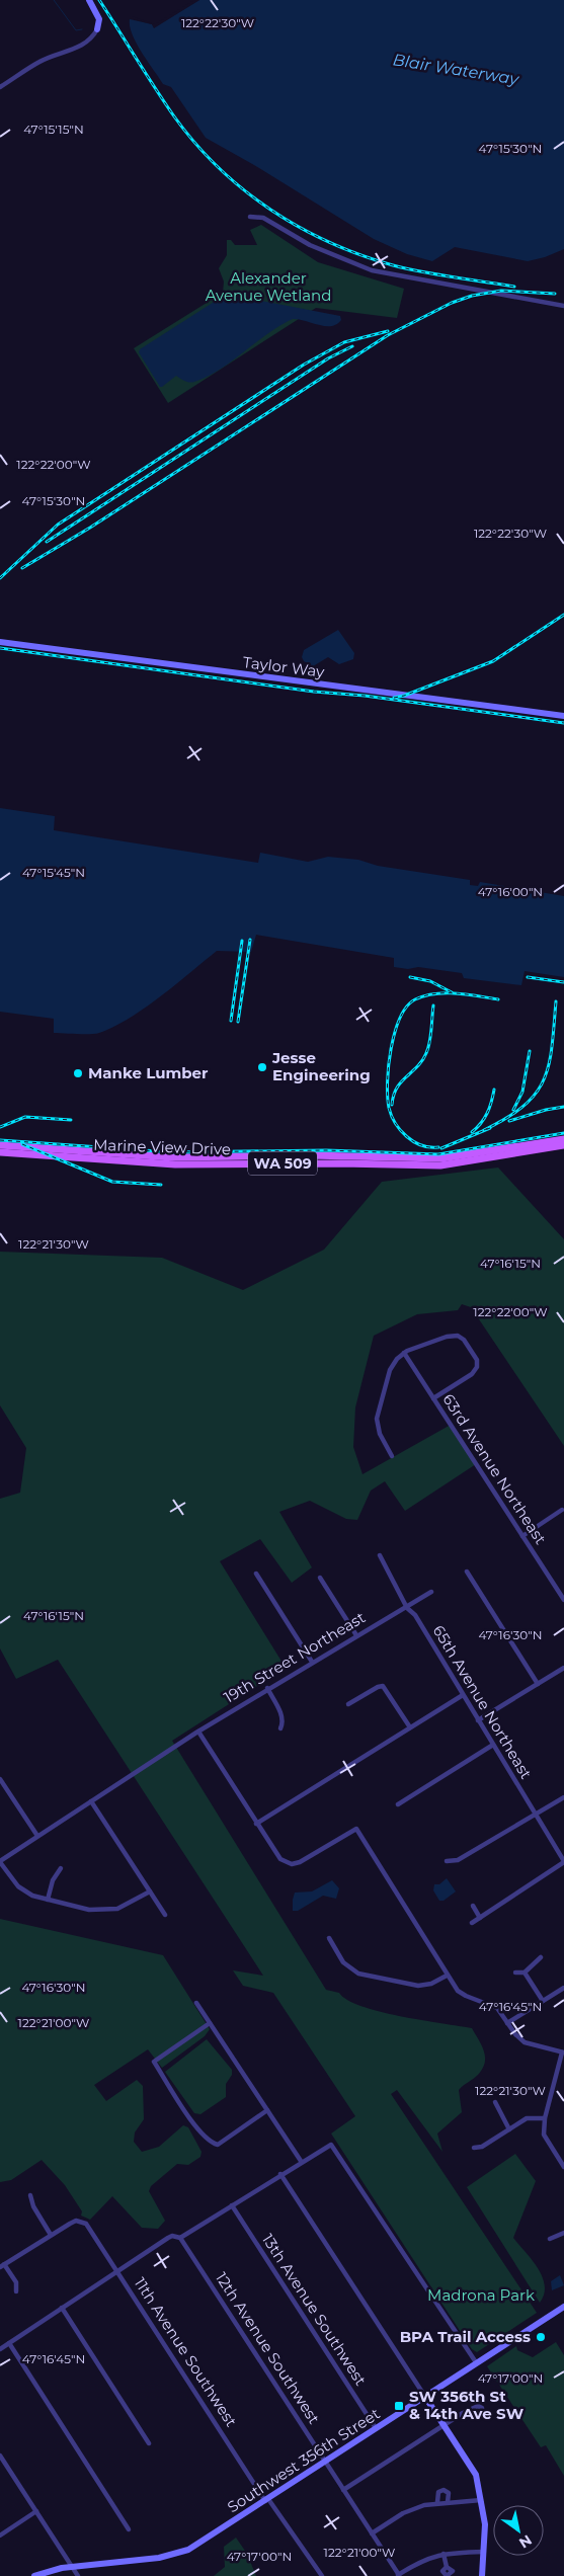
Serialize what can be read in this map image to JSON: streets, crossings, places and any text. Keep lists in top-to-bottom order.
{
  "streets": {
    "main road": ["Marine View Drive", "WA 509"],
    "street": [
      "Taylor Way",
      "63rd Avenue Northeast",
      "19th Street Northeast",
      "65th Avenue Northeast",
      "13th Avenue Southwest",
      "12th Avenue Southwest",
      "11th Avenue Southwest",
      "Southwest 356th Street"
    ]
  },
  "crossings": [
    ["19th Street Northeast", "65th Avenue Northeast"],
    ["13th Avenue Southwest", "Southwest 356th Street"],
    ["12th Avenue Southwest", "Southwest 356th Street"],
    ["11th Avenue Southwest", "Southwest 356th Street"]
  ],
  "water": ["Blair Waterway"],
  "parks": ["Alexander Avenue Wetland", "Madrona Park"],
  "places": {
    "other": ["Jesse Engineering", "Manke Lumber", "BPA Trail Access"],
    "transit": ["SW 356th St & 14th Ave SW"]
  },
  "north": "bottom right",
  "coordinates": [
    "122°22'30\"W",
    "47°15'15\"N",
    "47°15'30\"N",
    "122°22'00\"W",
    "47°15'45\"N",
    "47°16'00\"N",
    "122°21'30\"W",
    "47°16'15\"N",
    "47°16'30\"N",
    "47°16'45\"N",
    "122°21'00\"W",
    "47°17'00\"N"
  ]
}
